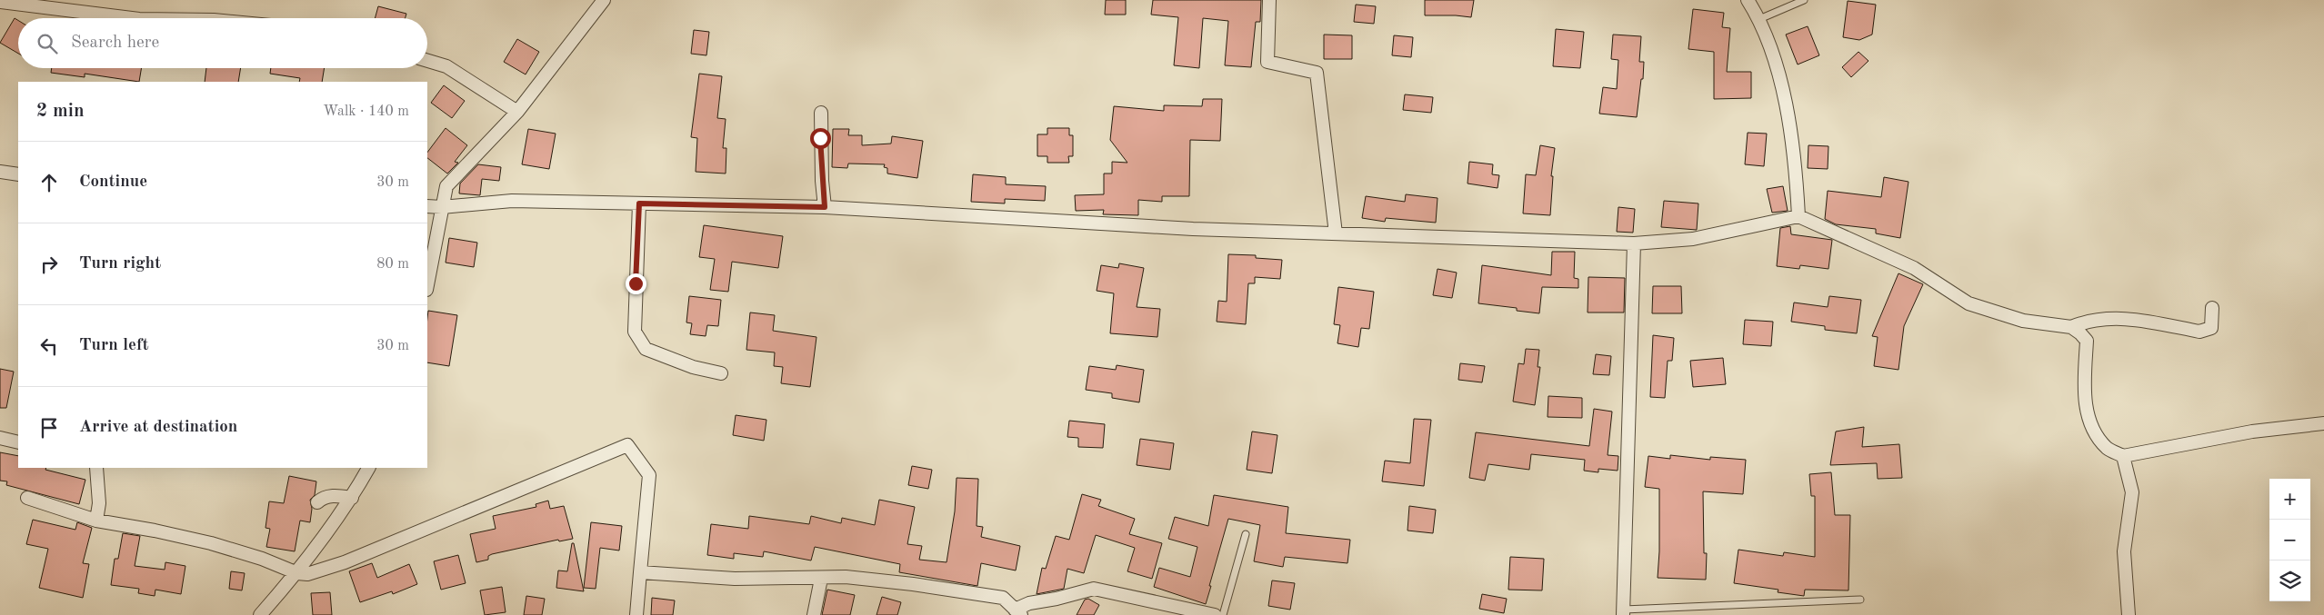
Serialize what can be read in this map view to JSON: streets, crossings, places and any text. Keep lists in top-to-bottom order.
{
  "page": {
    "search": "Search here",
    "heading": ["2 min", "Walk · 140 m"],
    "list": [
      ["Continue", "30 m"],
      ["Turn right", "80 m"],
      ["Turn left", "30 m"],
      "Arrive at destination"
    ],
    "map_buttons": ["+", "−"]
  }
}
